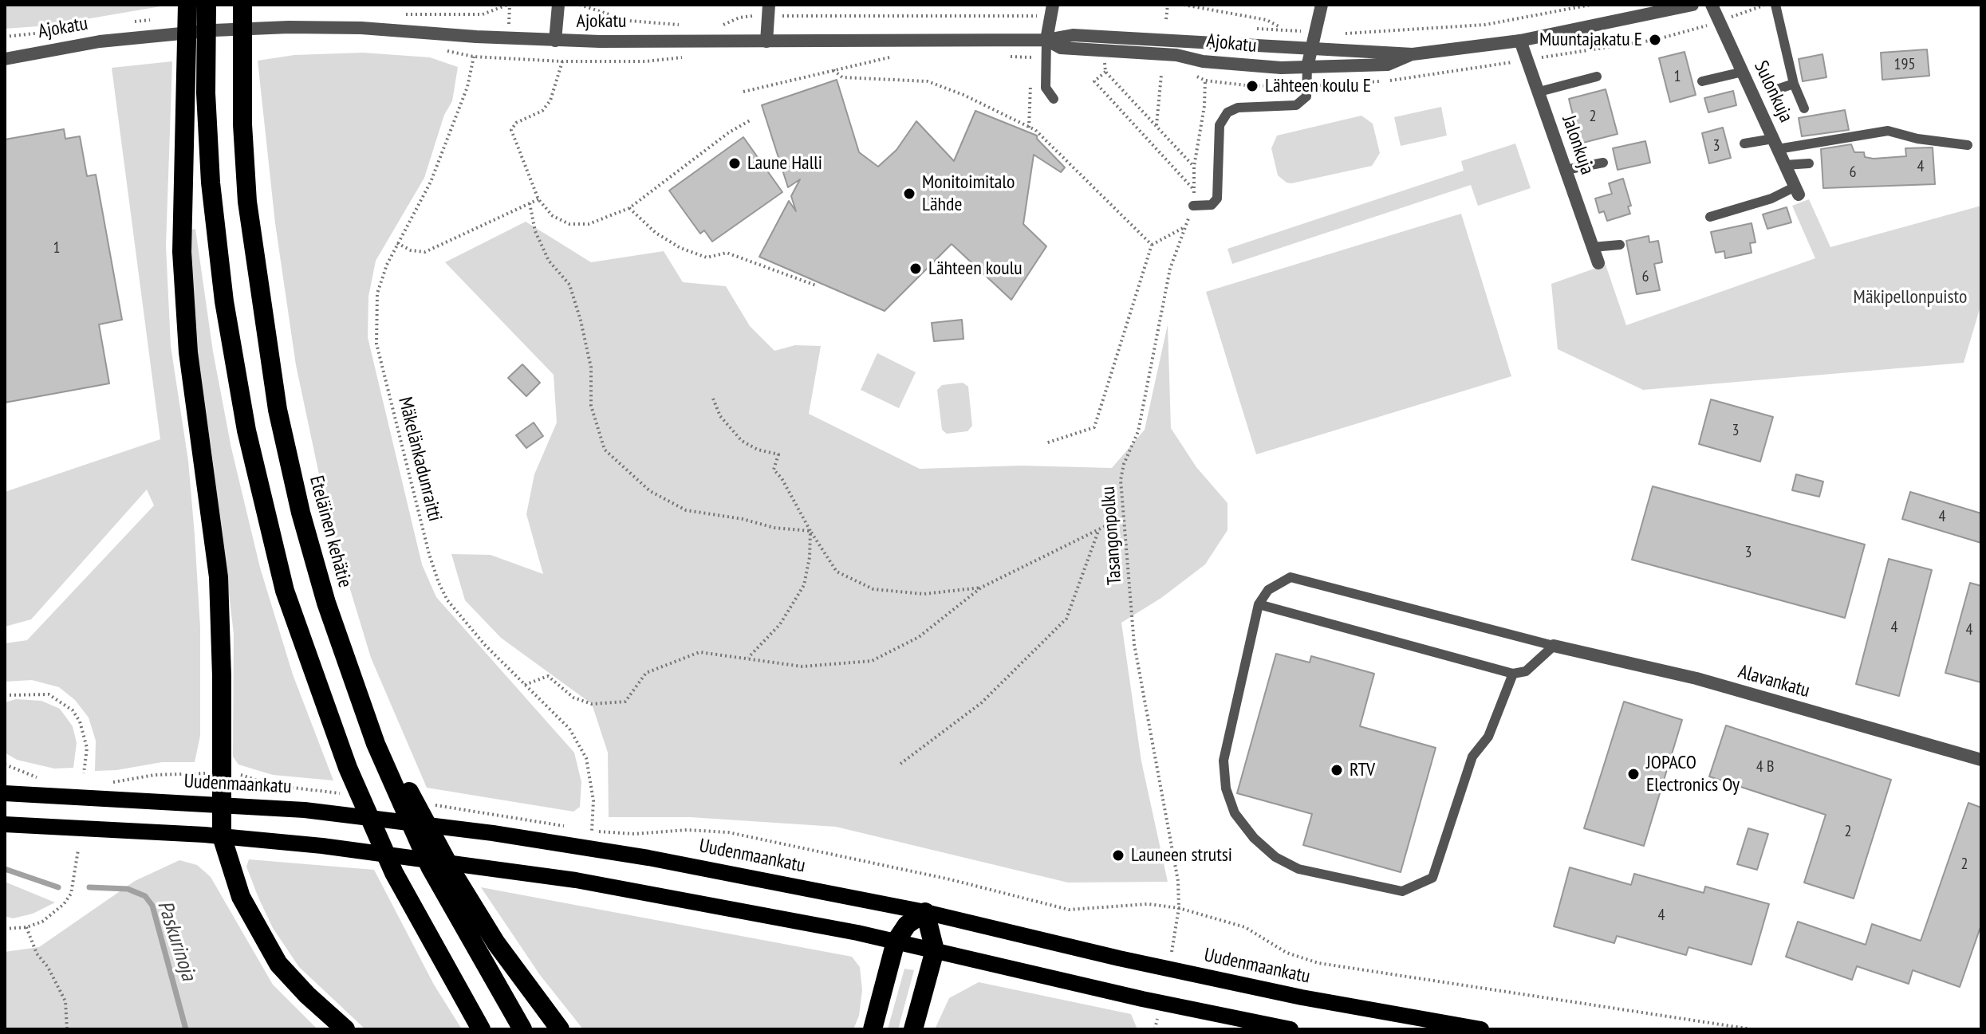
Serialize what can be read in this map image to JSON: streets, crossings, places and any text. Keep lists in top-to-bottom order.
{
  "streets": {
    "highway": ["Eteläinen kehätie"],
    "main road": ["Uudenmaankatu"],
    "street": [
      "Ajokatu",
      "Sulonkuja",
      "Jalonkuja",
      "Alavankatu"
    ],
    "path": ["Mäkelänkadunraitti", "Tasangonpolku"]
  },
  "crossings": [
    ["Ajokatu", "Jalonkuja"],
    ["Mäkelänkadunraitti", "Tasangonpolku"]
  ],
  "water": ["Paskurinoja"],
  "parks": ["Mäkipellonpuisto"],
  "places": [
    "Muuntajakatu E",
    "Lähteen koulu E",
    "Laune Halli",
    "Monitoimitalo Lähde",
    "Lähteen koulu",
    "RTV",
    "JOPACO Electronics Oy",
    "Launeen strutsi"
  ],
  "house_numbers": [
    "195",
    "1",
    "2",
    "3",
    "4",
    "6",
    "1",
    "6",
    "3",
    "4",
    "3",
    "4",
    "4",
    "4 B",
    "2",
    "2",
    "4"
  ]
}
